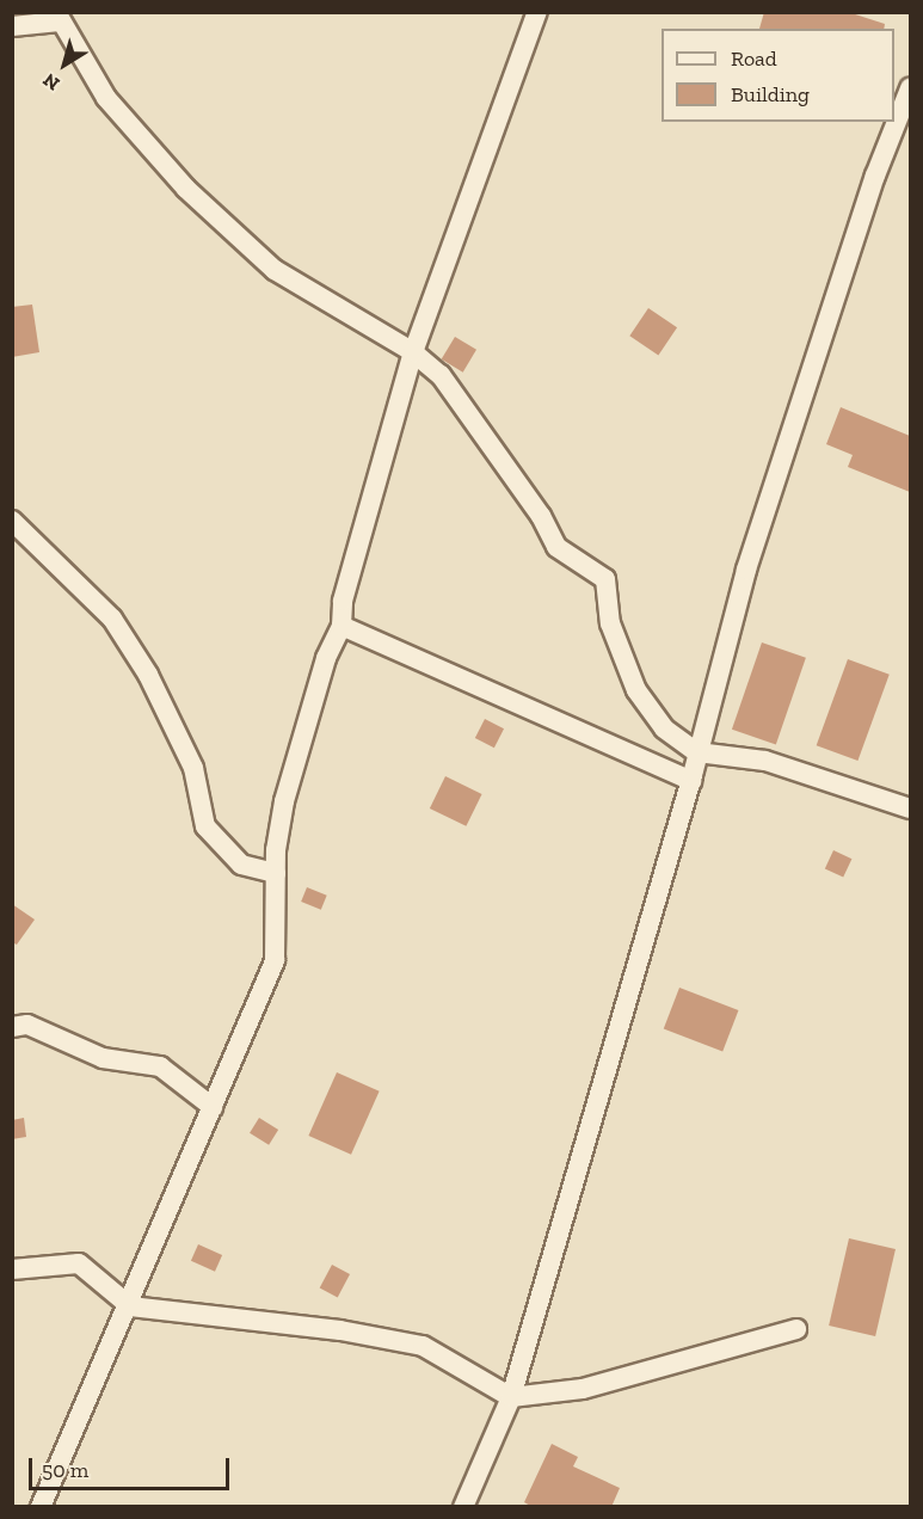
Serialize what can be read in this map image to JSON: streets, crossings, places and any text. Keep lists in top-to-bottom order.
{
  "legend": ["Road", "Building"],
  "scale_bar": "50 m",
  "north": "bottom left"
}
